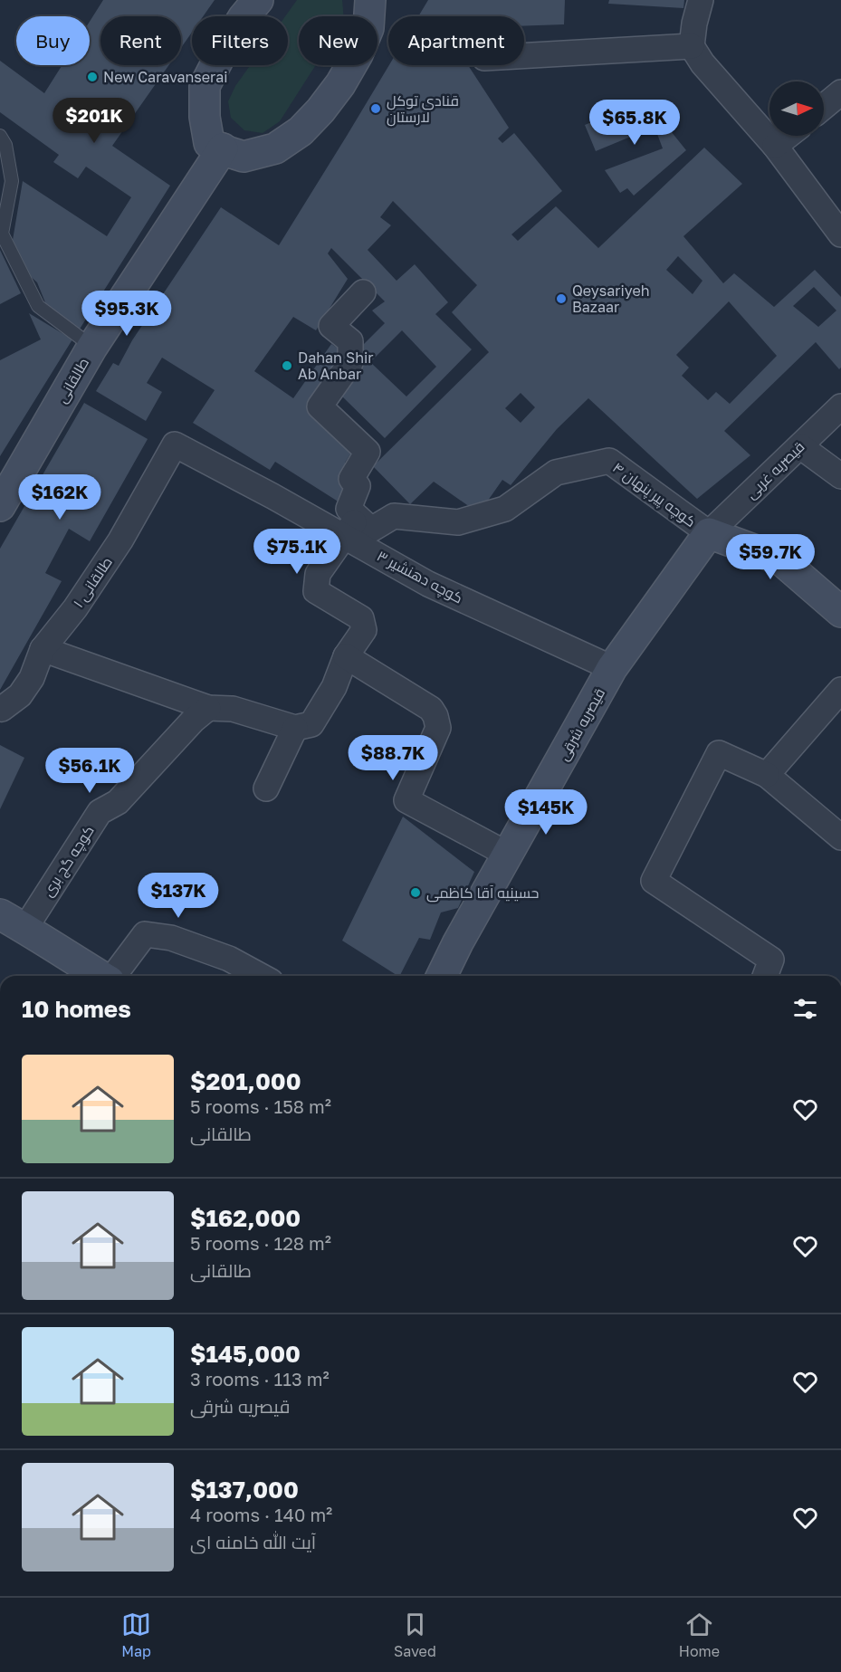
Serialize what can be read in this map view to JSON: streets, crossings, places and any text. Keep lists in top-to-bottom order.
{
  "streets": {
    "main road": ["طالقانی", "قیصریه شرقی"],
    "street": [
      "قیصریه غربی",
      "کوچه پیر پنهان ۴",
      "کوچه دهنشیر ۳",
      "طالقانی ۱",
      "کوچه گچ بری"
    ]
  },
  "crossings": [
    ["قیصریه غربی", "کوچه پیر پنهان ۴"],
    ["قیصریه غربی", "قیصریه شرقی"],
    ["کوچه پیر پنهان ۴", "کوچه دهنشیر ۳"],
    ["کوچه پیر پنهان ۴", "قیصریه شرقی"],
    ["کوچه دهنشیر ۳", "طالقانی ۱"],
    ["کوچه دهنشیر ۳", "قیصریه شرقی"]
  ],
  "places": [
    "New Caravanserai",
    "قنادی توکل لارستان",
    "Qeysariyeh Bazaar",
    "Dahan Shir Ab Anbar",
    "حسینیه آقا کاظمی"
  ],
  "north": "right",
  "page": {
    "chip": [
      "Buy",
      "Rent",
      "Filters",
      "New",
      "Apartment"
    ],
    "price": [
      "$201K",
      "$65.8K",
      "$95.3K",
      "$162K",
      "$75.1K",
      "$59.7K",
      "$88.7K",
      "$56.1K",
      "$145K",
      "$137K"
    ],
    "heading": "10 homes",
    "list": [
      {
        "name": "$201,000",
        "note": "5 rooms · 158 m² · طالقانی"
      },
      {
        "name": "$162,000",
        "note": "5 rooms · 128 m² · طالقانی"
      },
      {
        "name": "$145,000",
        "note": "3 rooms · 113 m² · قیصریه شرقی"
      },
      {
        "name": "$137,000",
        "note": "4 rooms · 140 m² · آیت الله خامنه ای"
      }
    ],
    "tabs": ["Map", "Saved", "Home"]
  }
}
